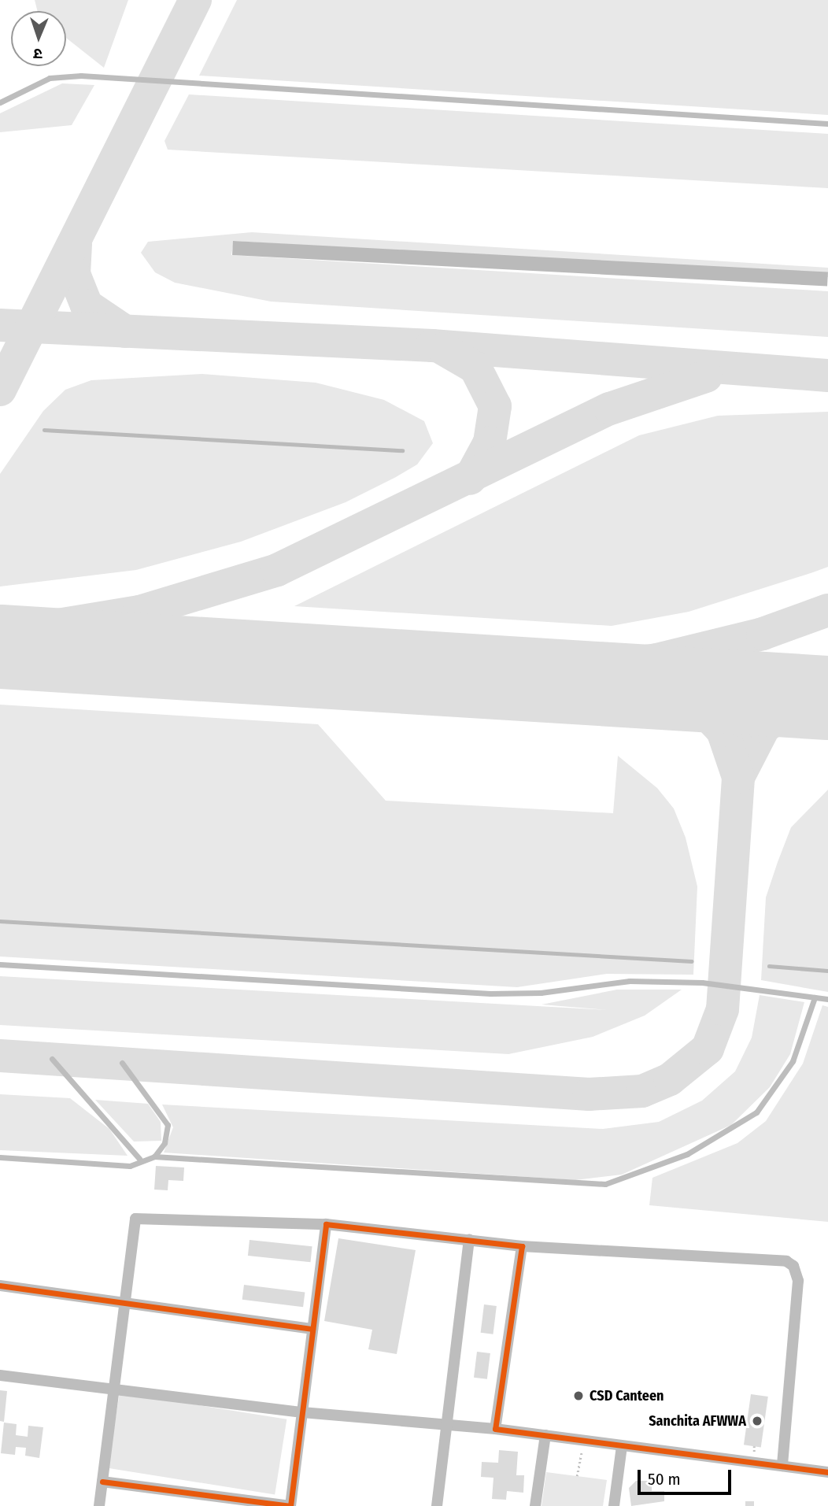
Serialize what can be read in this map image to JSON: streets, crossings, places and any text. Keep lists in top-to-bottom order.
{
  "places": ["CSD Canteen", "Sanchita AFWWA"],
  "scale_bar": "50 m",
  "north": "bottom"
}
